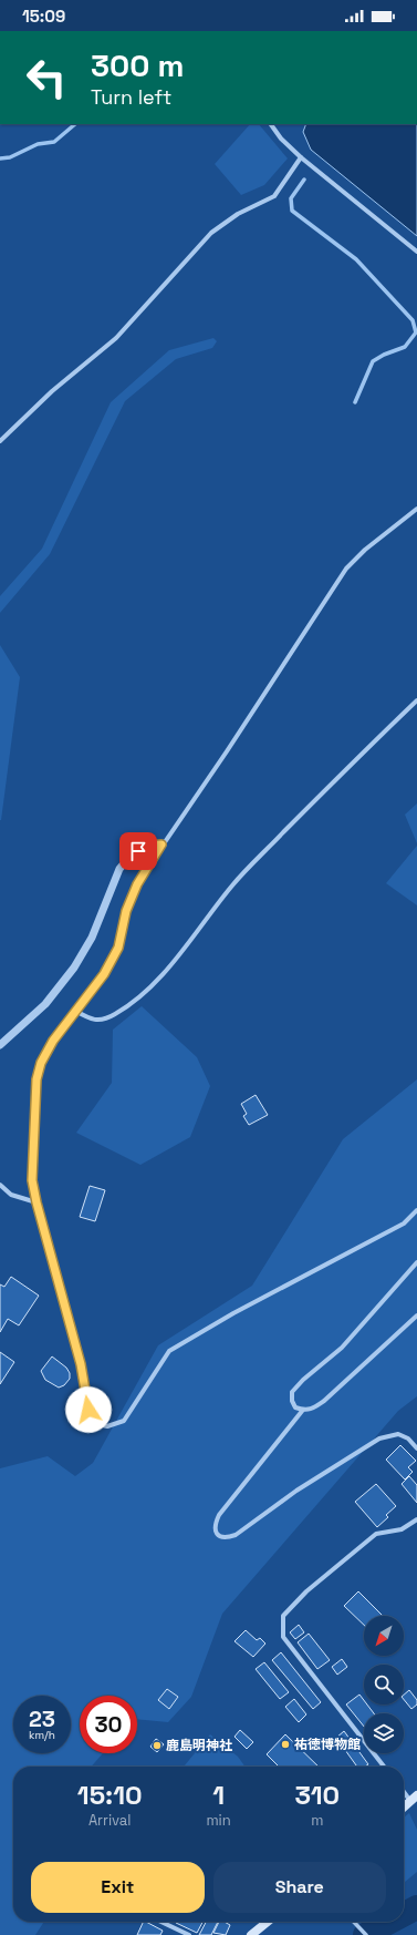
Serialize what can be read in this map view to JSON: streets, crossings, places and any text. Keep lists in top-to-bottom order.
{
  "places": ["祐徳博物館", "鹿島明神社"],
  "north": "bottom left",
  "page": {
    "status": "15:09",
    "turn": ["300 m", "Turn left"],
    "speed": "23 km/h",
    "limit": "30",
    "eta": [
      "15:10",
      "Arrival",
      "1",
      "min",
      "310",
      "m"
    ],
    "buttons": ["Exit", "Share"]
  }
}
